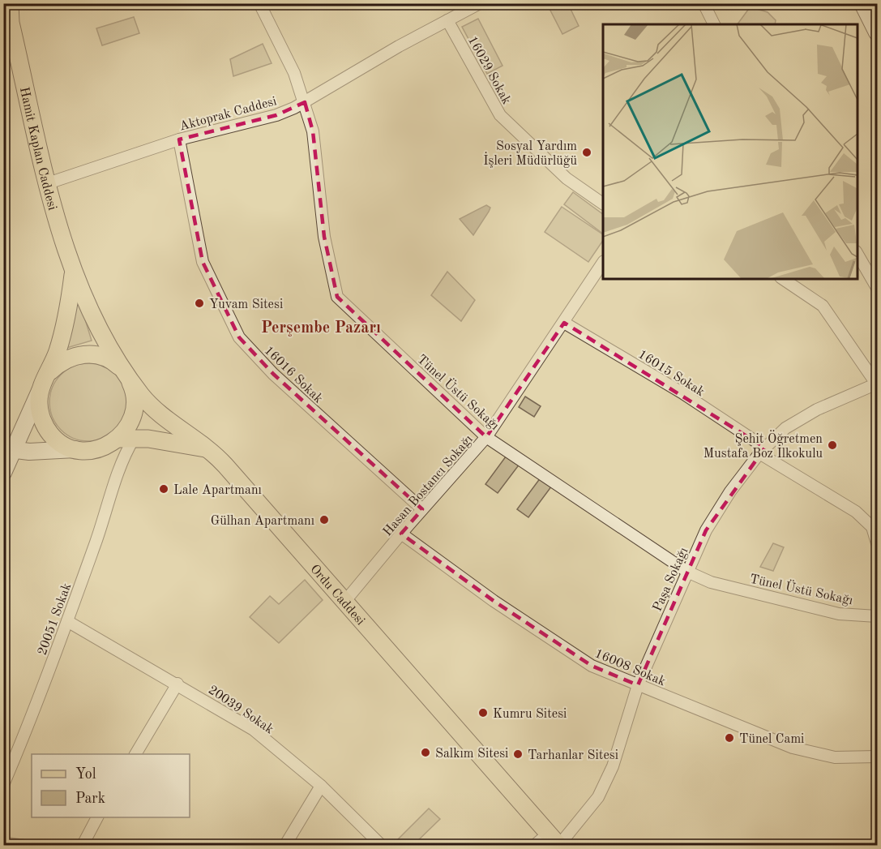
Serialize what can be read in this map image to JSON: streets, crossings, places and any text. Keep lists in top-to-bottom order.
{
  "streets": {
    "main road": ["Hamit Kaplan Caddesi", "Ordu Caddesi"],
    "street": [
      "16029 Sokak",
      "Aktoprak Caddesi",
      "16015 Sokak",
      "16016 Sokak",
      "Tünel Üstü Sokağı",
      "Hasan Bostancı Sokağı",
      "Paşa Sokağı",
      "20051 Sokak",
      "16008 Sokak",
      "20039 Sokak"
    ]
  },
  "crossings": [
    ["16029 Sokak", "Aktoprak Caddesi"],
    ["Aktoprak Caddesi", "Hamit Kaplan Caddesi"],
    ["Aktoprak Caddesi", "16016 Sokak"],
    ["Aktoprak Caddesi", "Tünel Üstü Sokağı"],
    ["Hamit Kaplan Caddesi", "Ordu Caddesi"],
    ["Hamit Kaplan Caddesi", "20051 Sokak"],
    ["16015 Sokak", "Hasan Bostancı Sokağı"],
    ["16015 Sokak", "Paşa Sokağı"],
    ["16016 Sokak", "Hasan Bostancı Sokağı"],
    ["Tünel Üstü Sokağı", "Hasan Bostancı Sokağı"],
    ["Tünel Üstü Sokağı", "Paşa Sokağı"],
    ["Hasan Bostancı Sokağı", "Ordu Caddesi"],
    ["Hasan Bostancı Sokağı", "16008 Sokak"],
    ["Paşa Sokağı", "Ordu Caddesi"],
    ["Paşa Sokağı", "16008 Sokak"],
    ["20051 Sokak", "20039 Sokak"]
  ],
  "districts": ["Perşembe Pazarı"],
  "places": [
    "Sosyal Yardım İşleri Müdürlüğü",
    "Yuvam Sitesi",
    "Şehit Öğretmen Mustafa Boz İlkokulu",
    "Lale Apartmanı",
    "Gülhan Apartmanı",
    "Kumru Sitesi",
    "Tünel Cami",
    "Salkım Sitesi",
    "Tarhanlar Sitesi"
  ],
  "legend": ["Yol", "Park"]
}
